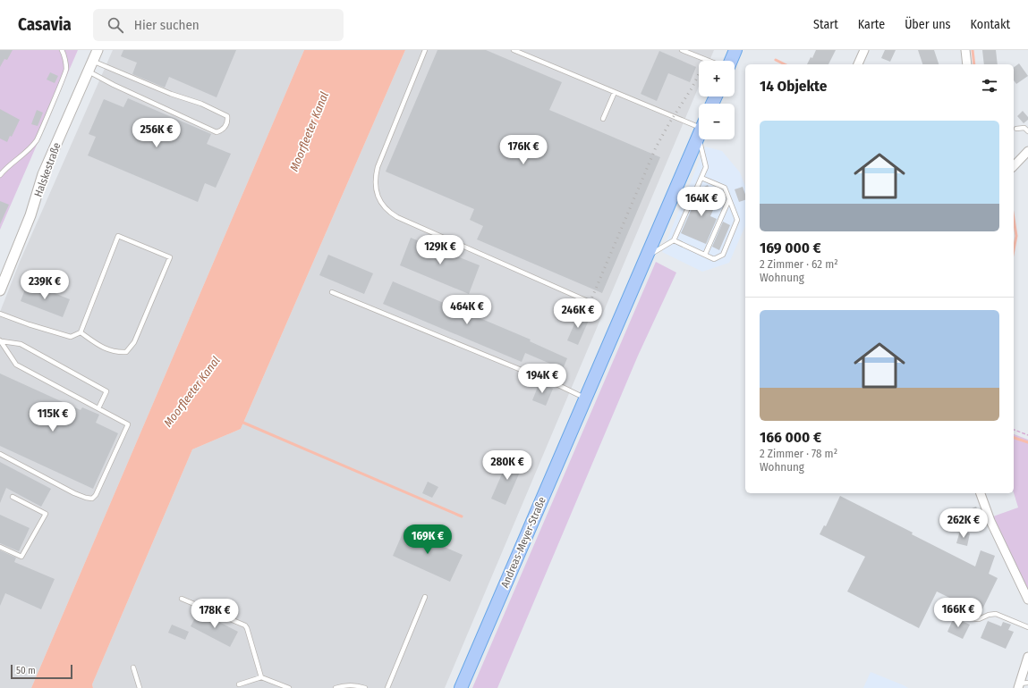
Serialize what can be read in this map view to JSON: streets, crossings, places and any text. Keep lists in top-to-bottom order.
{
  "streets": {
    "main road": ["Andreas-Meyer-Straße"],
    "street": ["Halskestraße"]
  },
  "water": ["Moorfleeter Kanal"],
  "scale_bar": "50 m",
  "page": {
    "header": "Casavia",
    "search": "Hier suchen",
    "nav": [
      "Start",
      "Karte",
      "Über uns",
      "Kontakt"
    ],
    "map_buttons": ["+", "−"],
    "heading": "14 Objekte",
    "list": [
      {
        "name": "169 000 €",
        "note": "2 Zimmer · 62 m² · Wohnung"
      },
      {
        "name": "166 000 €",
        "note": "2 Zimmer · 78 m² · Wohnung"
      }
    ],
    "price": [
      "256K €",
      "176K €",
      "164K €",
      "129K €",
      "239K €",
      "464K €",
      "246K €",
      "194K €",
      "115K €",
      "280K €",
      "262K €",
      "169K €",
      "166K €",
      "178K €"
    ],
    "scale": "50 m"
  }
}
